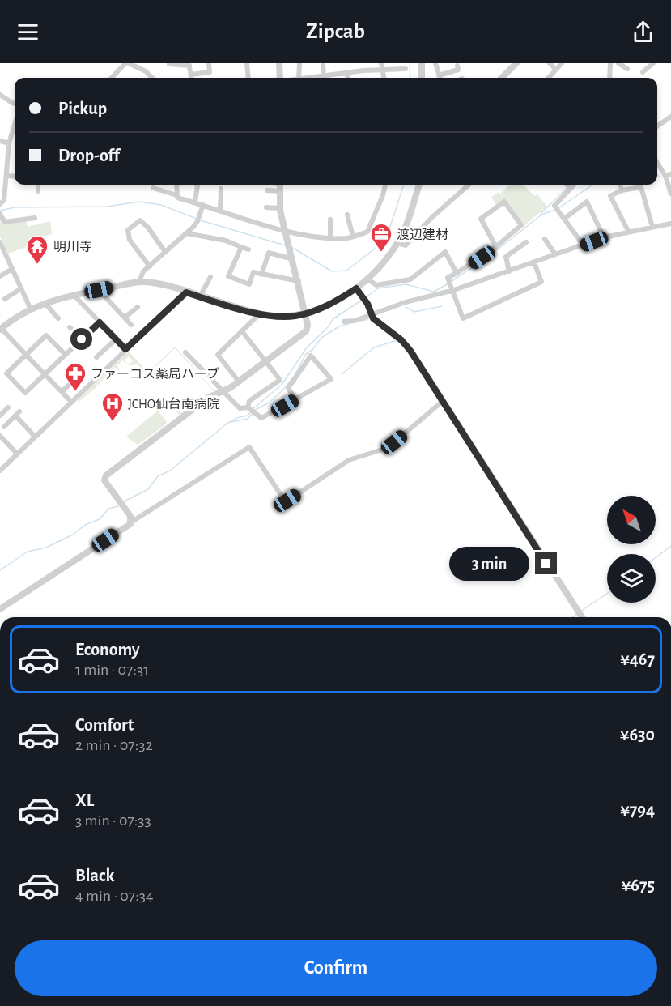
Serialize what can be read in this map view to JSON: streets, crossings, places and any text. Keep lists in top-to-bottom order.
{
  "places": {
    "office": ["渡辺建材"],
    "temple": ["明川寺"],
    "pharmacy": ["ファーコス薬局ハーブ"],
    "hospital": ["JCHO仙台南病院"]
  },
  "north": "top left",
  "page": {
    "header": "Zipcab",
    "banner": ["Pickup", "Drop-off"],
    "bubble": "3 min",
    "list": [
      {
        "name": "Economy",
        "note": "1 min · 07:31",
        "value": "¥467"
      },
      {
        "name": "Comfort",
        "note": "2 min · 07:32",
        "value": "¥630"
      },
      {
        "name": "XL",
        "note": "3 min · 07:33",
        "value": "¥794"
      },
      {
        "name": "Black",
        "note": "4 min · 07:34",
        "value": "¥675"
      }
    ],
    "buttons": "Confirm"
  }
}
